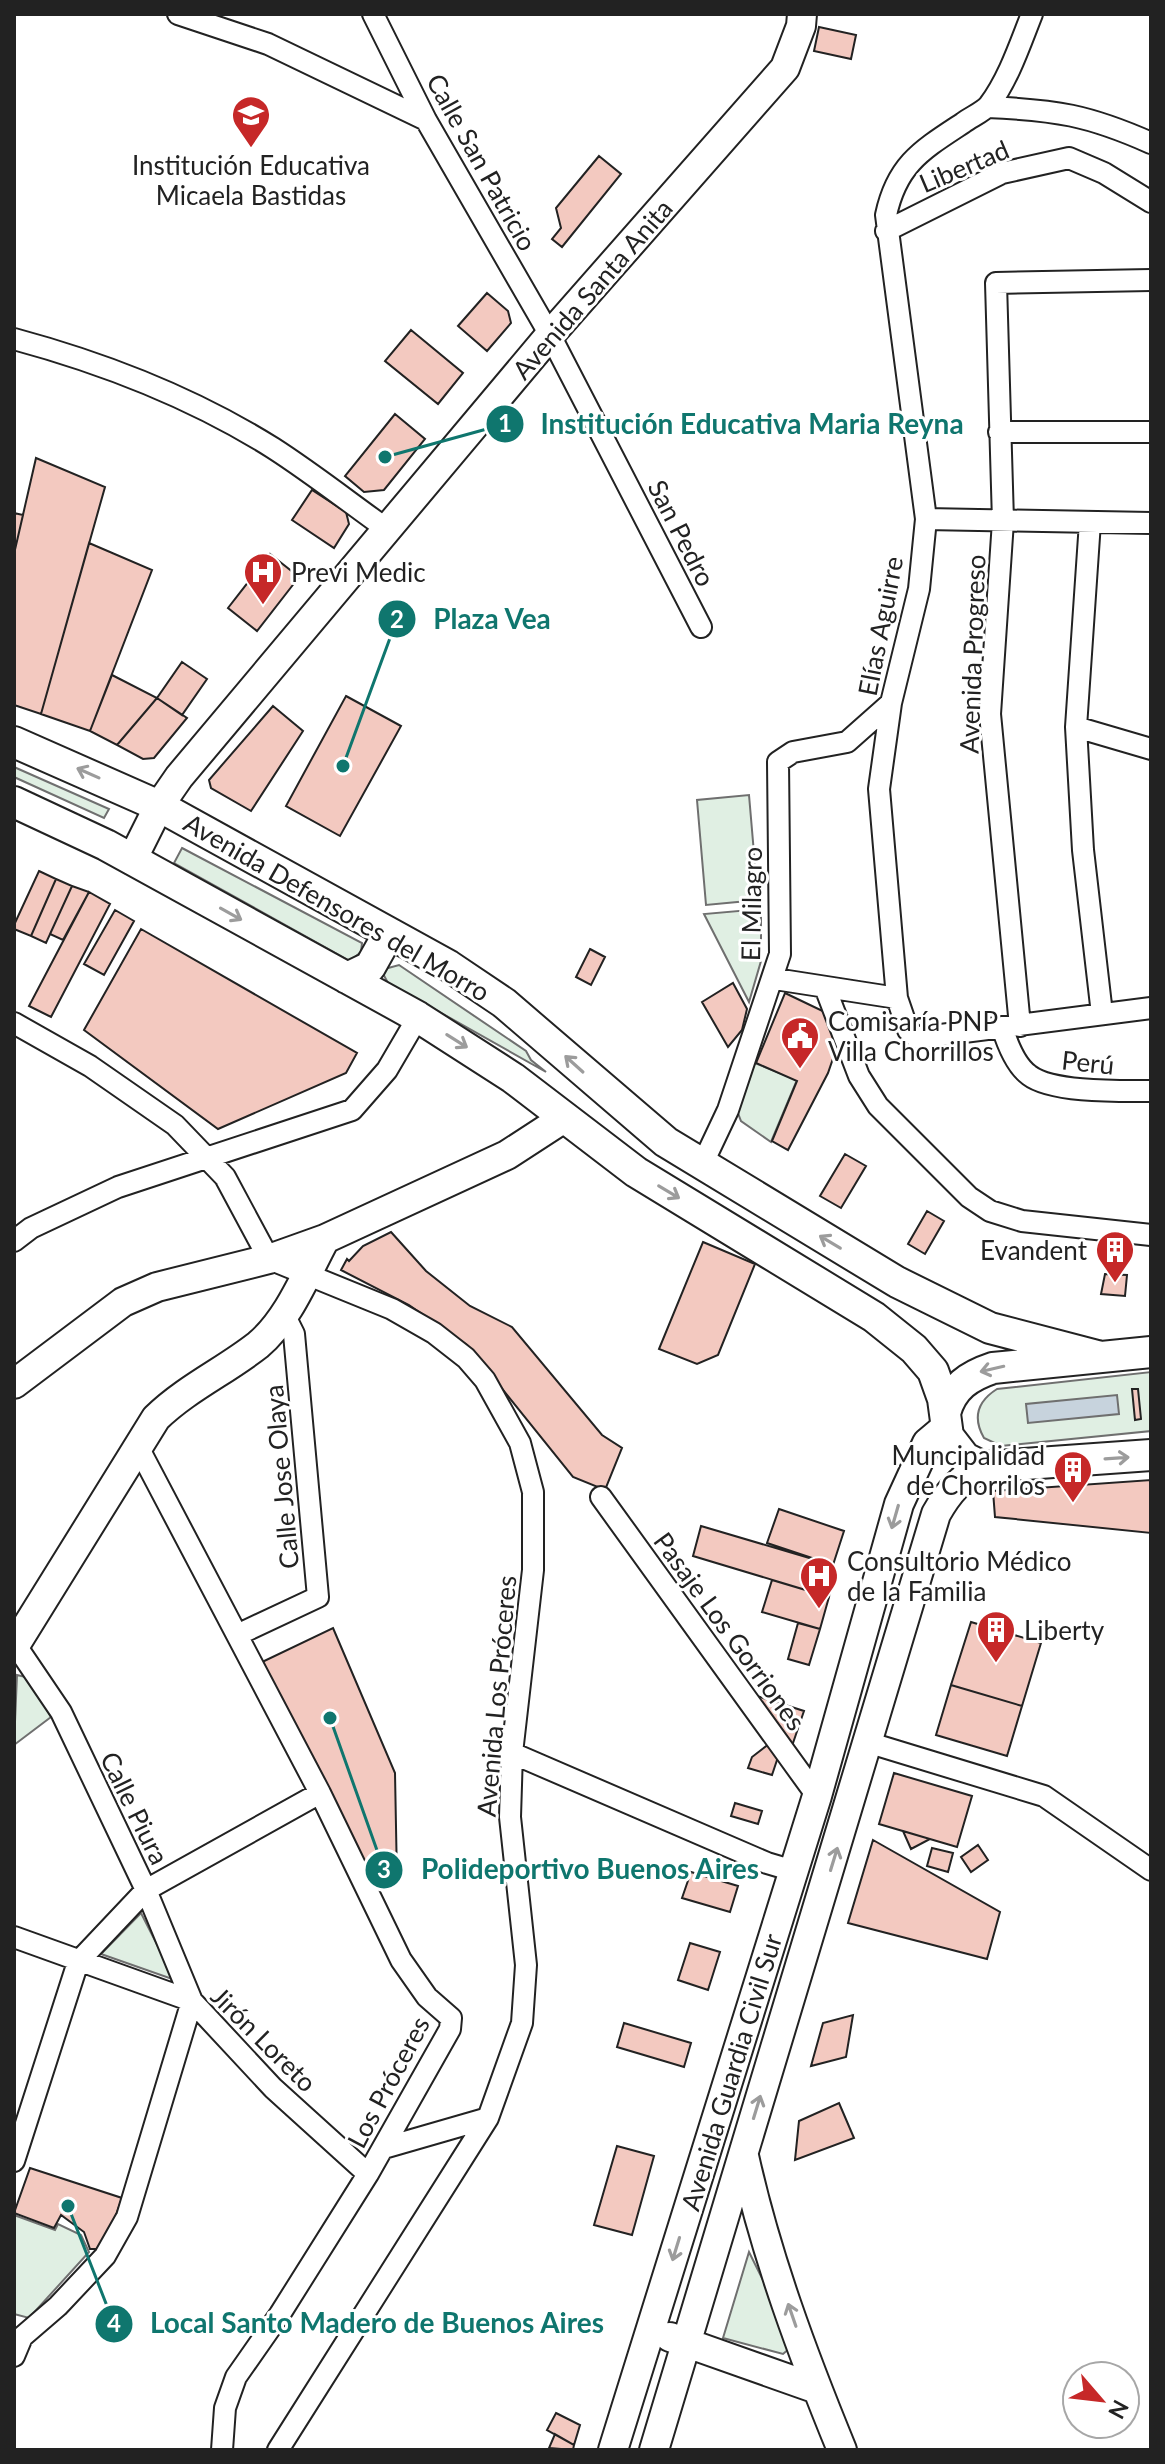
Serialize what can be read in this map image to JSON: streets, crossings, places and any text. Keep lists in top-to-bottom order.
{
  "streets": {
    "main road": ["Avenida Santa Anita", "Avenida Defensores del Morro", "Avenida Guardia Civil Sur"],
    "street": [
      "Calle San Patricio",
      "Libertad",
      "San Pedro",
      "Elías Aguirre",
      "Avenida Progreso",
      "El Milagro",
      "Perú",
      "Calle Jose Olaya",
      "Pasaje Los Gorriones",
      "Avenida Los Próceres",
      "Calle Piura",
      "Jirón Loreto",
      "Los Próceres"
    ]
  },
  "crossings": [
    ["Calle San Patricio", "Avenida Santa Anita"],
    ["Calle San Patricio", "San Pedro"],
    ["Libertad", "Elías Aguirre"],
    ["Avenida Santa Anita", "San Pedro"],
    ["Avenida Santa Anita", "Avenida Defensores del Morro"],
    ["Elías Aguirre", "Avenida Progreso"],
    ["Elías Aguirre", "El Milagro"],
    ["Elías Aguirre", "Perú"],
    ["Avenida Progreso", "Perú"],
    ["El Milagro", "Avenida Defensores del Morro"],
    ["Avenida Defensores del Morro", "Avenida Guardia Civil Sur"],
    ["Calle Jose Olaya", "Los Próceres"],
    ["Pasaje Los Gorriones", "Avenida Guardia Civil Sur"],
    ["Calle Piura", "Jirón Loreto"],
    ["Jirón Loreto", "Los Próceres"]
  ],
  "places": {
    "school or university": ["Institución Educativa Micaela Bastidas"],
    "other": [
      "Institución Educativa Maria Reyna",
      "Plaza Vea",
      "Polideportivo Buenos Aires",
      "Local Santo Madero de Buenos Aires"
    ],
    "hospital": ["Previ Medic", "Consultorio Médico de la Familia"],
    "public building": ["Comisaría PNP Villa Chorrillos"],
    "building": ["Evandent", "Muncipalidad de Chorrilos", "Liberty"]
  },
  "north": "bottom right"
}
